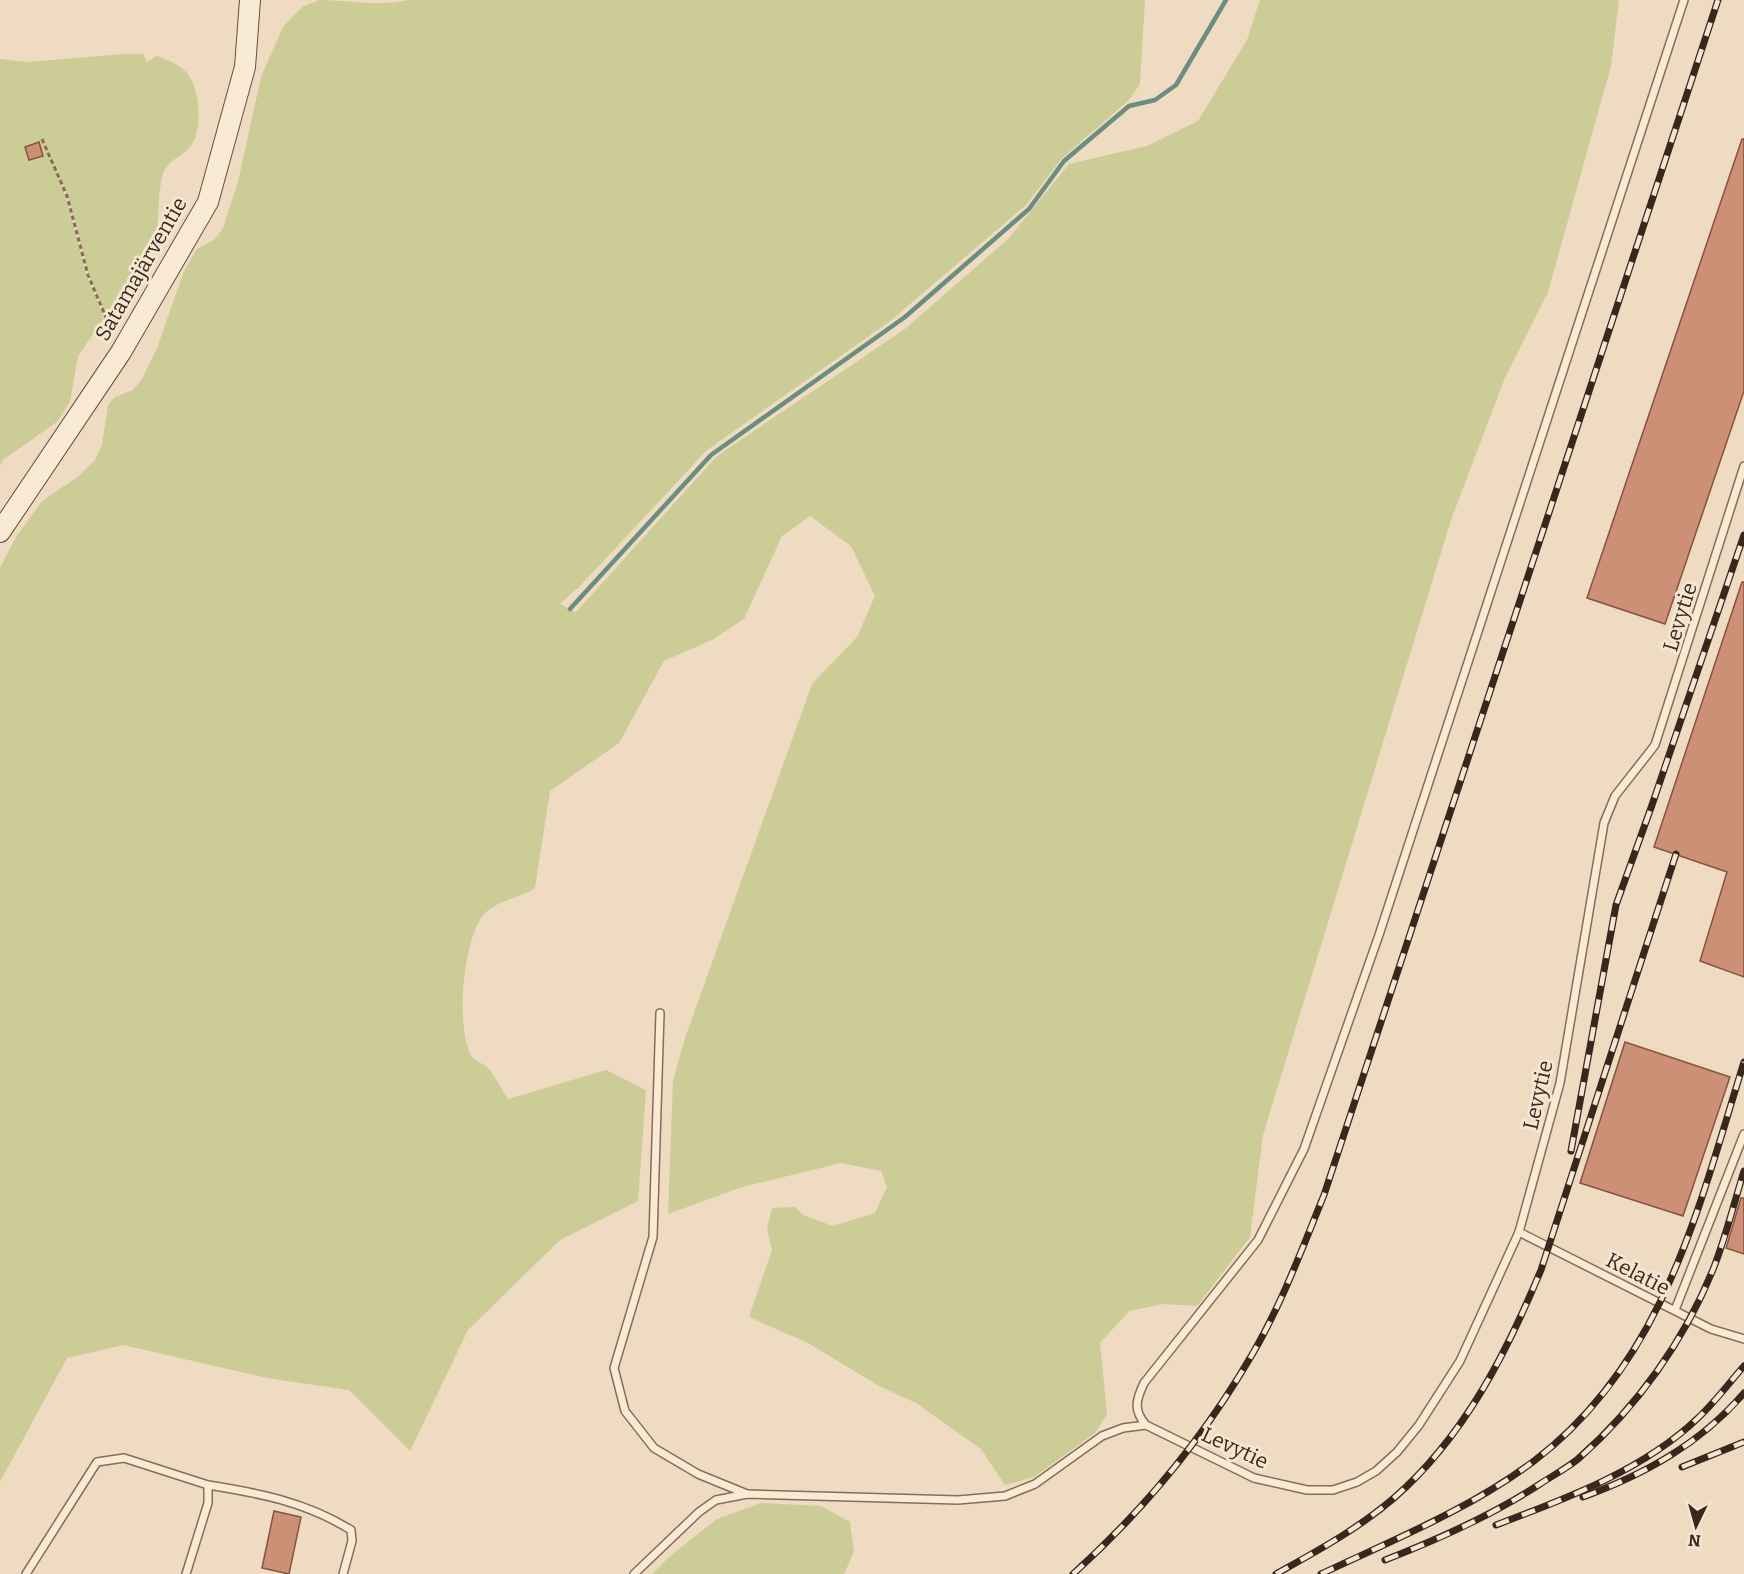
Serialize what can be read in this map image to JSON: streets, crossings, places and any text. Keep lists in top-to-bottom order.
{
  "streets": {
    "street": ["Satamajärventie"],
    "lane": ["Levytie", "Kelatie"]
  },
  "crossings": [
    ["Levytie", "Kelatie"]
  ],
  "north": "bottom"
}
